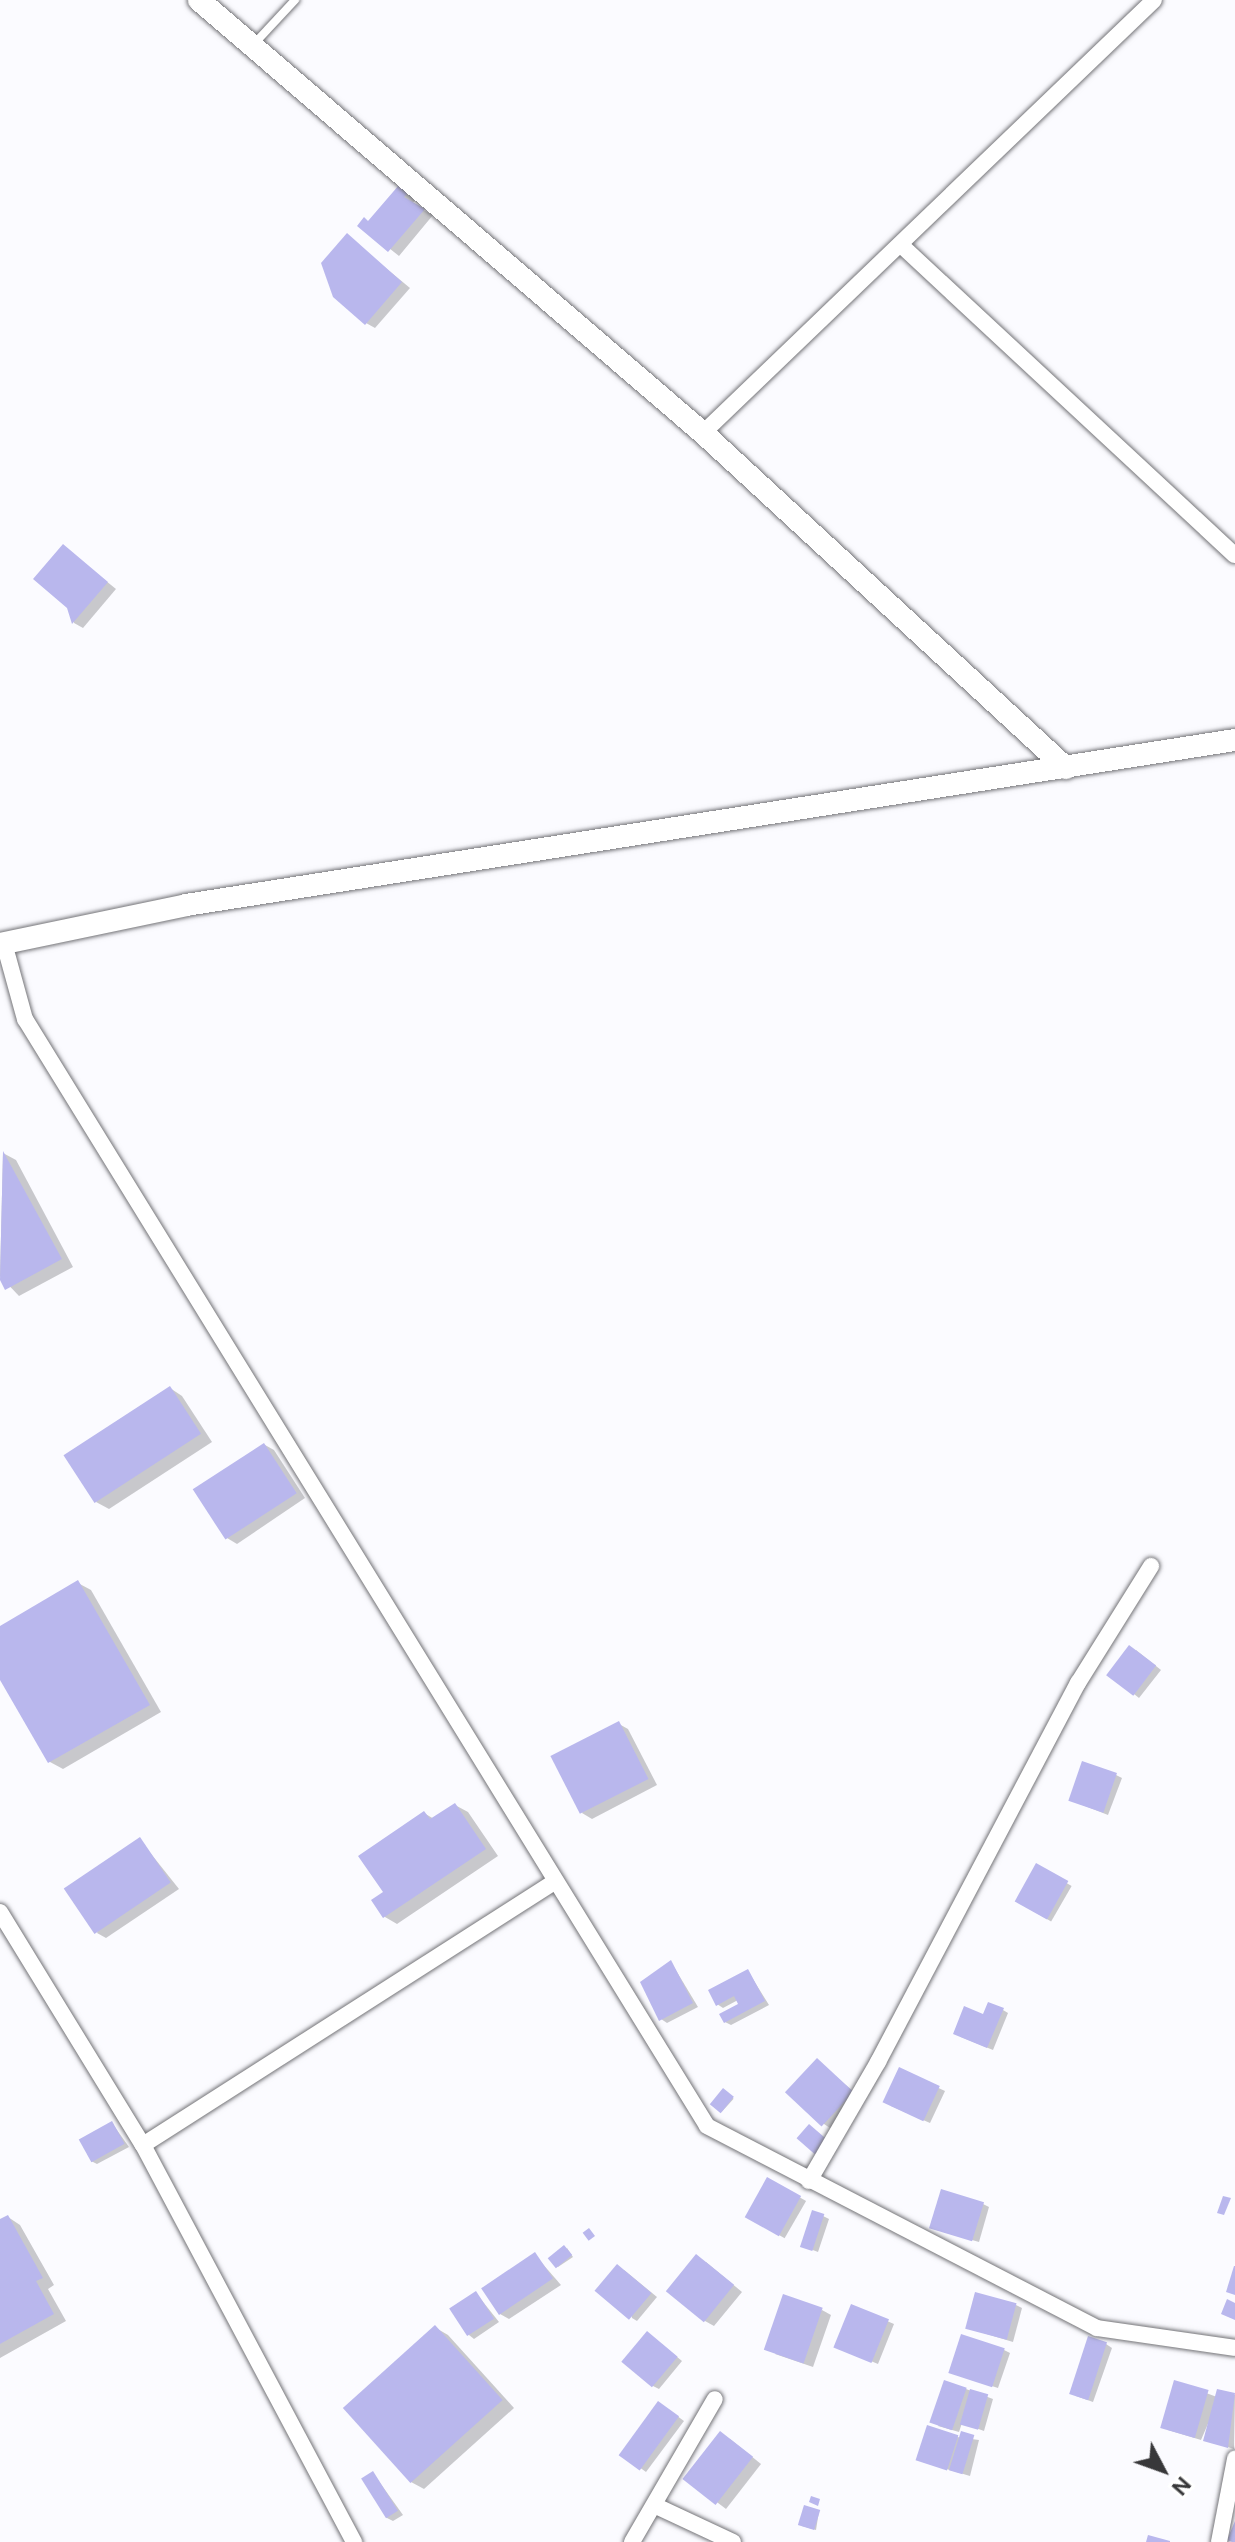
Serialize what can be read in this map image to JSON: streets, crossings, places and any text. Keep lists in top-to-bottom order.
{
  "north": "bottom right"
}
